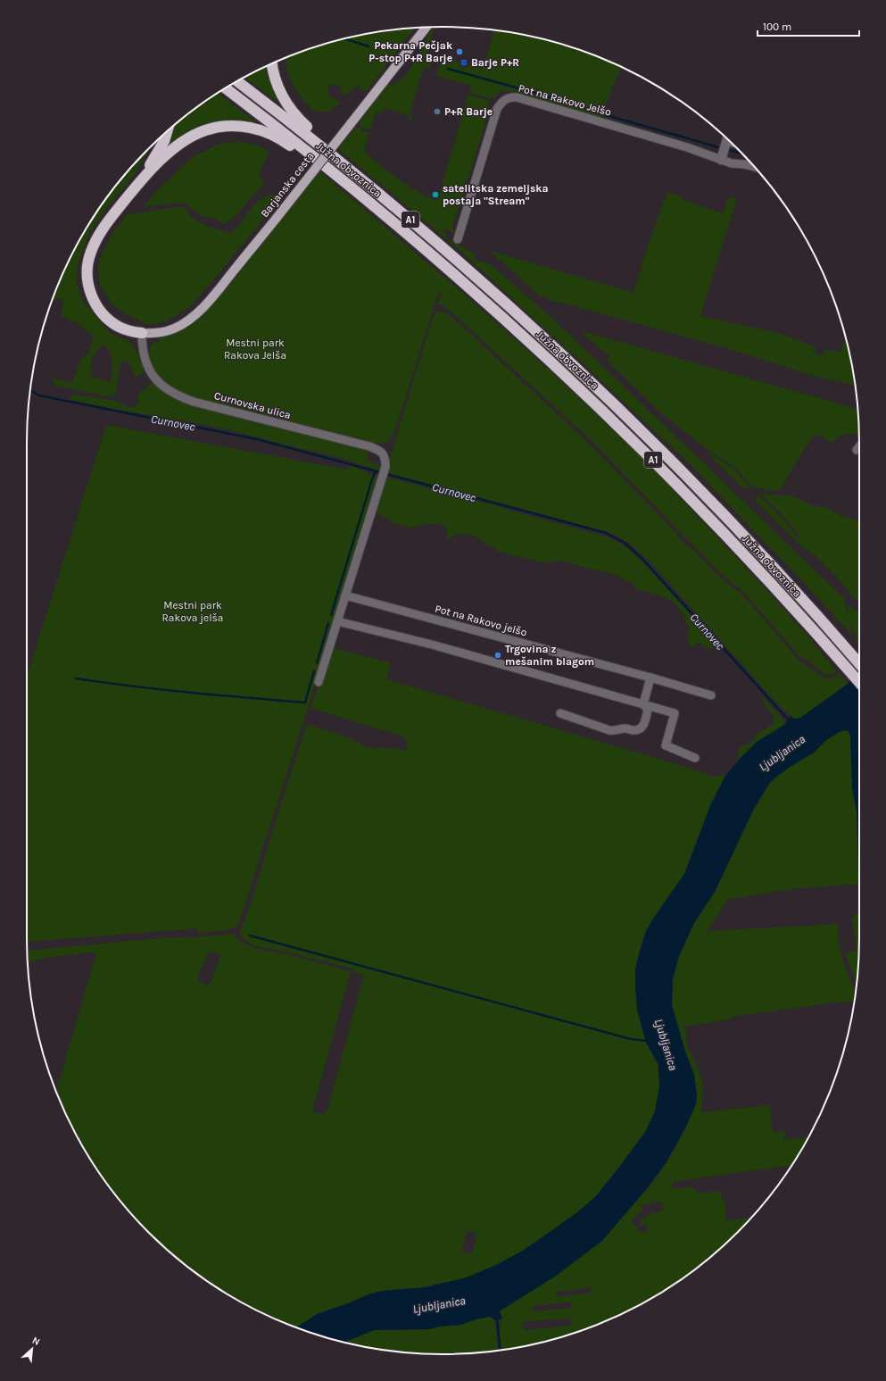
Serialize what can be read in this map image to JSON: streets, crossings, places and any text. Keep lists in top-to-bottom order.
{
  "streets": {
    "highway": ["Južna obvoznica", "A1"],
    "main road": ["Barjanska cesta"],
    "street": ["Pot na Rakovo Jelšo", "Curnovska ulica", "Pot na Rakovo jelšo"]
  },
  "crossings": [
    ["Barjanska cesta", "Curnovska ulica"],
    ["Curnovska ulica", "Pot na Rakovo jelšo"]
  ],
  "water": ["Curnovec", "Ljubljanica"],
  "parks": ["Mestni park Rakova Jelša", "Mestni park Rakova jelša"],
  "places": {
    "other": [
      "Pekarna Pečjak P-stop P+R Barje",
      "P+R Barje",
      "satelitska zemeljska postaja \"Stream\"",
      "Trgovina z mešanim blagom"
    ],
    "transit": ["Barje P+R"]
  },
  "scale_bar": "100 m",
  "north": "top right"
}
